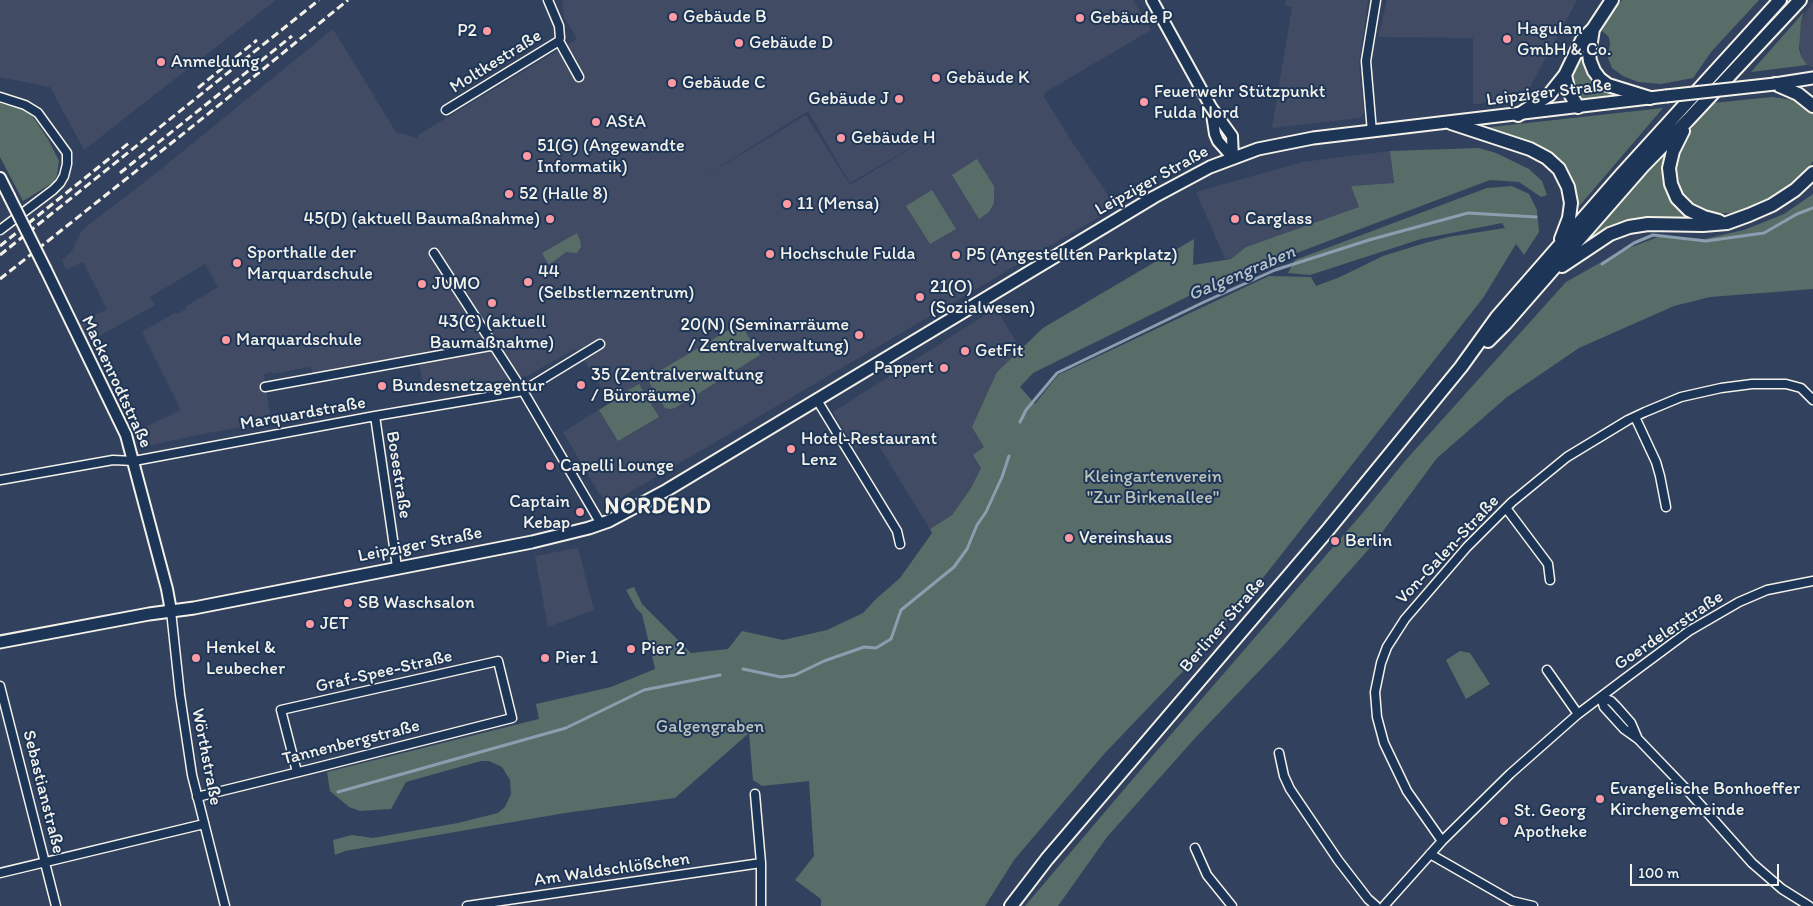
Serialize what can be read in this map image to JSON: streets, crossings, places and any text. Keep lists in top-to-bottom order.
{
  "streets": {
    "highway": ["Berliner Straße"],
    "main road": ["Leipziger Straße"],
    "street": [
      "Moltkestraße",
      "Mackenrodtstraße",
      "Marquardstraße",
      "Bosestraße",
      "Von-Galen-Straße",
      "Goerdelerstraße",
      "Graf-Spee-Straße",
      "Tannenbergstraße",
      "Wörthstraße",
      "Sebastianstraße",
      "Am Waldschlößchen"
    ]
  },
  "crossings": [
    ["Leipziger Straße", "Mackenrodtstraße"],
    ["Leipziger Straße", "Bosestraße"],
    ["Leipziger Straße", "Wörthstraße"],
    ["Mackenrodtstraße", "Marquardstraße"],
    ["Mackenrodtstraße", "Wörthstraße"],
    ["Marquardstraße", "Bosestraße"],
    ["Von-Galen-Straße", "Goerdelerstraße"],
    ["Graf-Spee-Straße", "Tannenbergstraße"],
    ["Tannenbergstraße", "Wörthstraße"]
  ],
  "districts": ["NORDEND"],
  "water": ["Galgengraben"],
  "parks": ["Kleingartenverein \"Zur Birkenallee\"", "Galgengraben"],
  "places": [
    "Gebäude B",
    "Gebäude P",
    "P2",
    "Hagulan GmbH & Co.",
    "Gebäude D",
    "Anmeldung",
    "Gebäude K",
    "Gebäude C",
    "Gebäude J",
    "Feuerwehr Stützpunkt Fulda Nord",
    "AStA",
    "Gebäude H",
    "51(G) (Angewandte Informatik)",
    "52 (Halle 8)",
    "11 (Mensa)",
    "45(D) (aktuell Baumaßnahme)",
    "Carglass",
    "Hochschule Fulda",
    "P5 (Angestellten Parkplatz)",
    "Sporthalle der Marquardschule",
    "44 (Selbstlernzentrum)",
    "JUMO",
    "21(O) (Sozialwesen)",
    "43(C) (aktuell Baumaßnahme)",
    "20(N) (Seminarräume / Zentralverwaltung)",
    "Marquardschule",
    "GetFit",
    "Pappert",
    "35 (Zentralverwaltung / Büroräume)",
    "Bundesnetzagentur",
    "Hotel-Restaurant Lenz",
    "Capelli Lounge",
    "Captain Kebap",
    "Vereinshaus",
    "Berlin",
    "SB Waschsalon",
    "JET",
    "Pier 2",
    "Henkel & Leubecher",
    "Pier 1",
    "Evangelische Bonhoeffer Kirchengemeinde",
    "St. Georg Apotheke"
  ],
  "scale_bar": "100 m"
}
